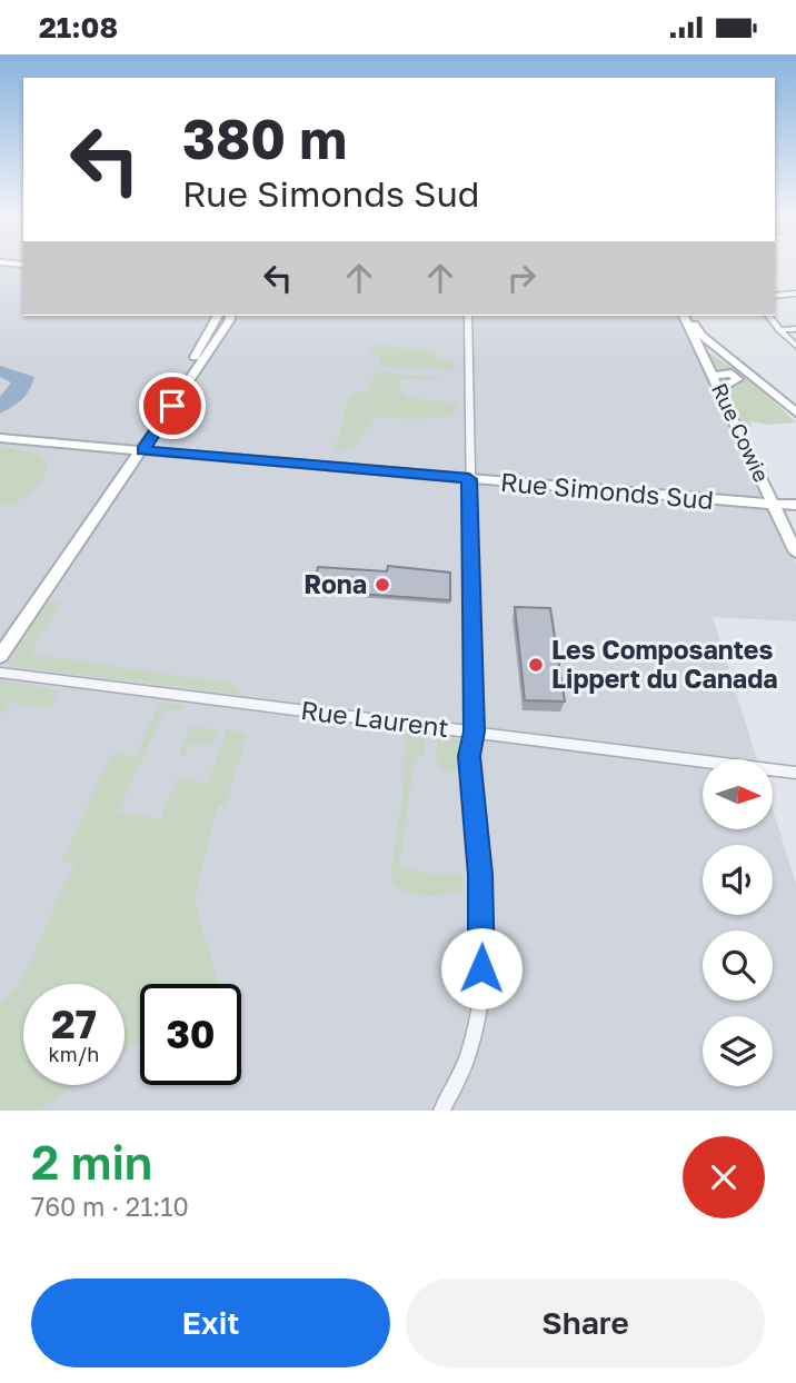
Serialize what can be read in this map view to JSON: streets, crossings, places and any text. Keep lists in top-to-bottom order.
{
  "streets": {
    "street": ["Rue Cowie", "Rue Simonds Sud", "Rue Laurent"]
  },
  "crossings": [
    ["Rue Cowie", "Rue Simonds Sud"]
  ],
  "places": ["Rona", "Les Composantes Lippert du Canada"],
  "north": "right",
  "page": {
    "status": "21:08",
    "turn": ["380 m", "Rue Simonds Sud"],
    "speed": "27 km/h",
    "limit": "30",
    "heading": ["2 min", "760 m · 21:10"],
    "buttons": ["Exit", "Share"]
  }
}
